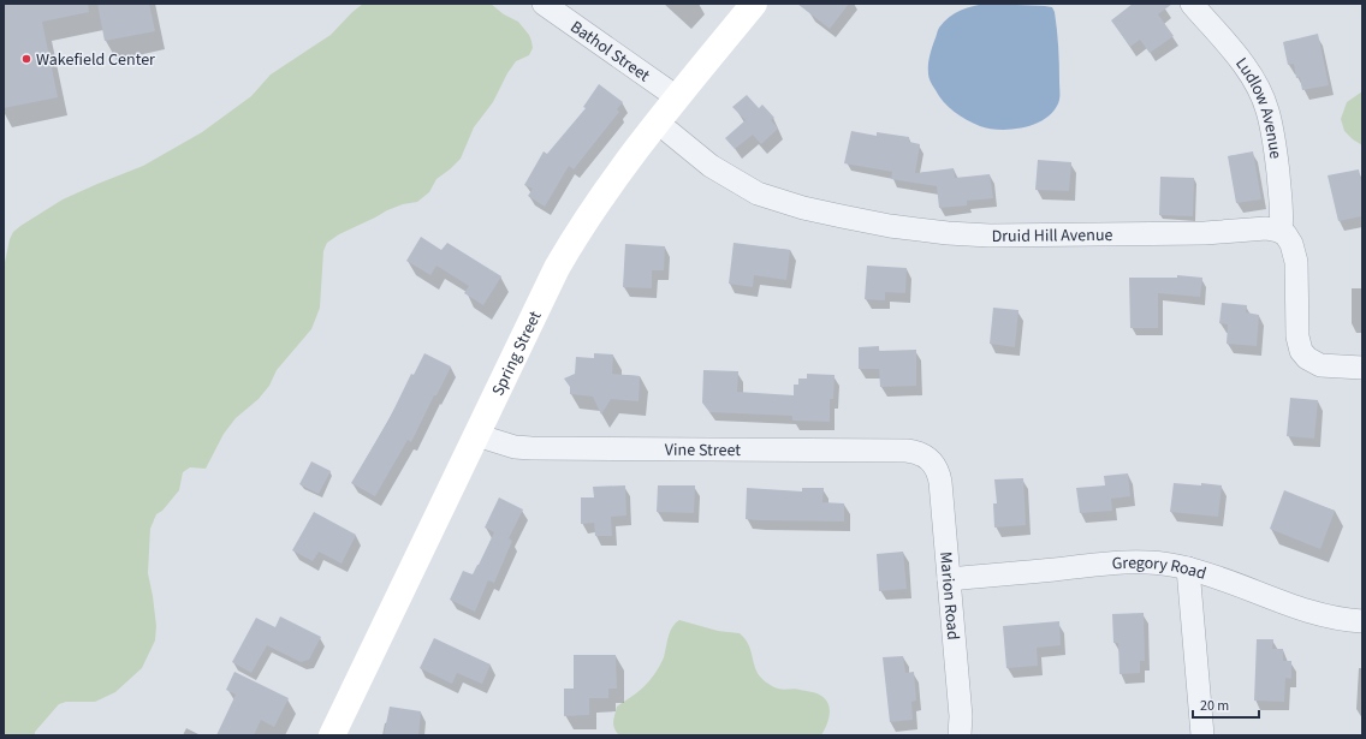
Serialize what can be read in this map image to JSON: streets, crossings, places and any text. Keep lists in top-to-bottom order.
{
  "streets": {
    "street": [
      "Bathol Street",
      "Ludlow Avenue",
      "Druid Hill Avenue",
      "Spring Street",
      "Vine Street",
      "Gregory Road",
      "Marion Road"
    ]
  },
  "crossings": [
    ["Bathol Street", "Spring Street"],
    ["Ludlow Avenue", "Druid Hill Avenue"],
    ["Druid Hill Avenue", "Spring Street"],
    ["Spring Street", "Vine Street"],
    ["Vine Street", "Marion Road"],
    ["Gregory Road", "Marion Road"]
  ],
  "places": ["Wakefield Center"],
  "scale_bar": "20 m"
}
